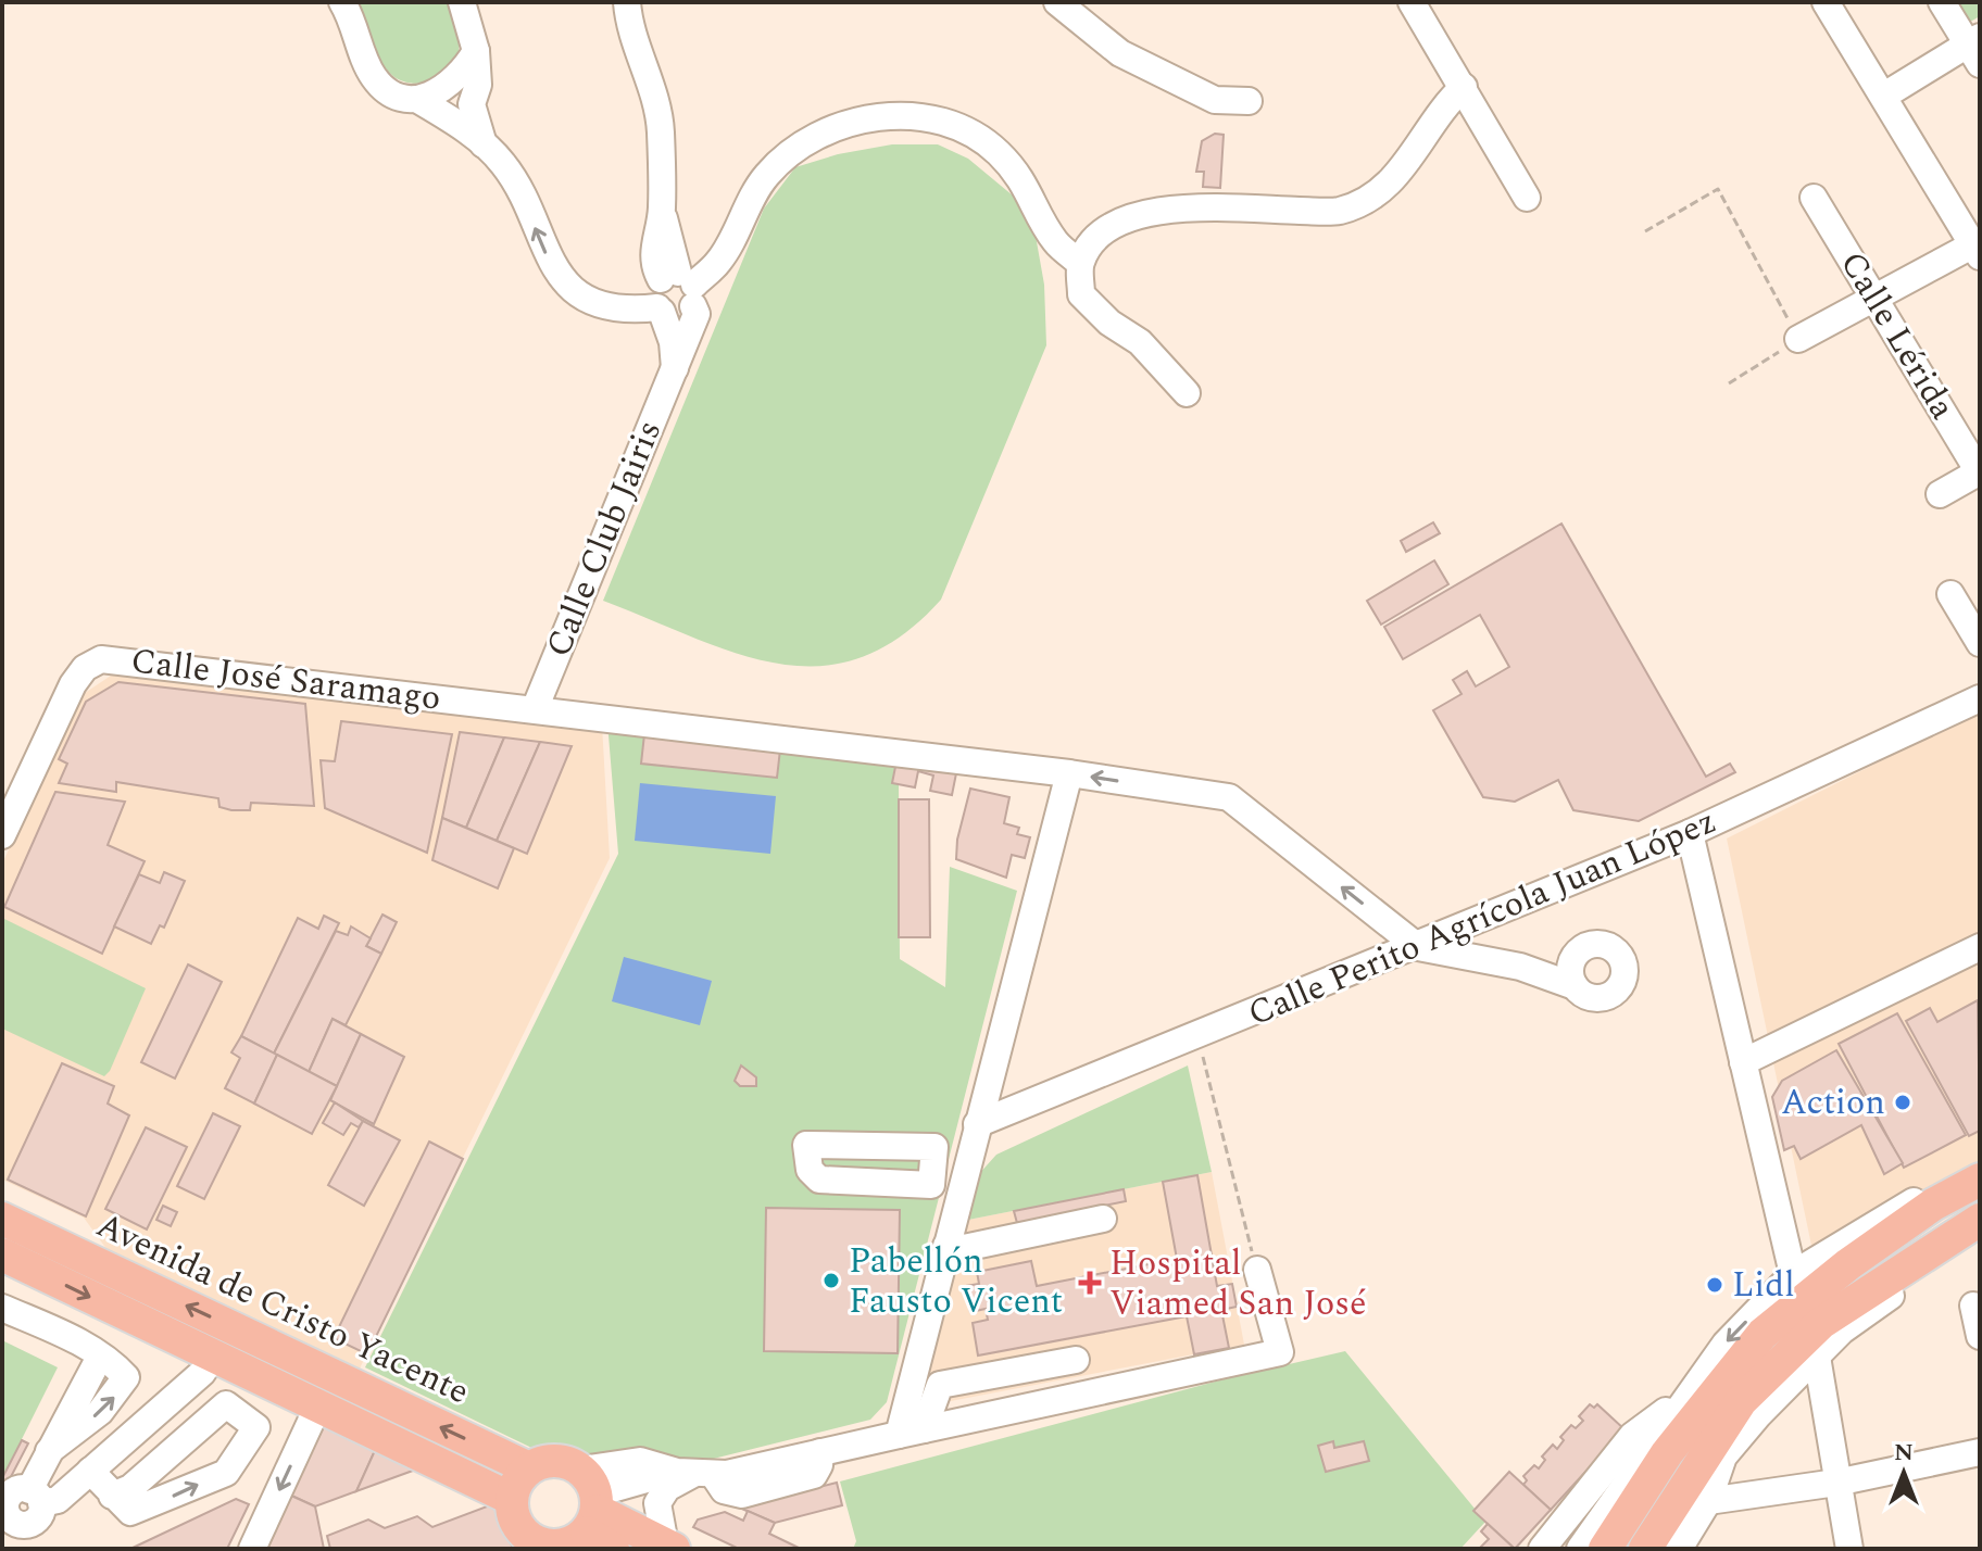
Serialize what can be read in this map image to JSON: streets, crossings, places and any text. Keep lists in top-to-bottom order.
{
  "streets": {
    "main road": ["Avenida de Cristo Yacente"],
    "street": [
      "Calle Lérida",
      "Calle Club Jairis",
      "Calle José Saramago",
      "Calle Perito Agrícola Juan López"
    ]
  },
  "crossings": [
    ["Calle Club Jairis", "Calle José Saramago"],
    ["Calle José Saramago", "Calle Perito Agrícola Juan López"]
  ],
  "places": {
    "other": ["Action", "Pabellón Fausto Vicent", "Lidl"],
    "health": ["Hospital Viamed San José"]
  },
  "north": "top"
}
